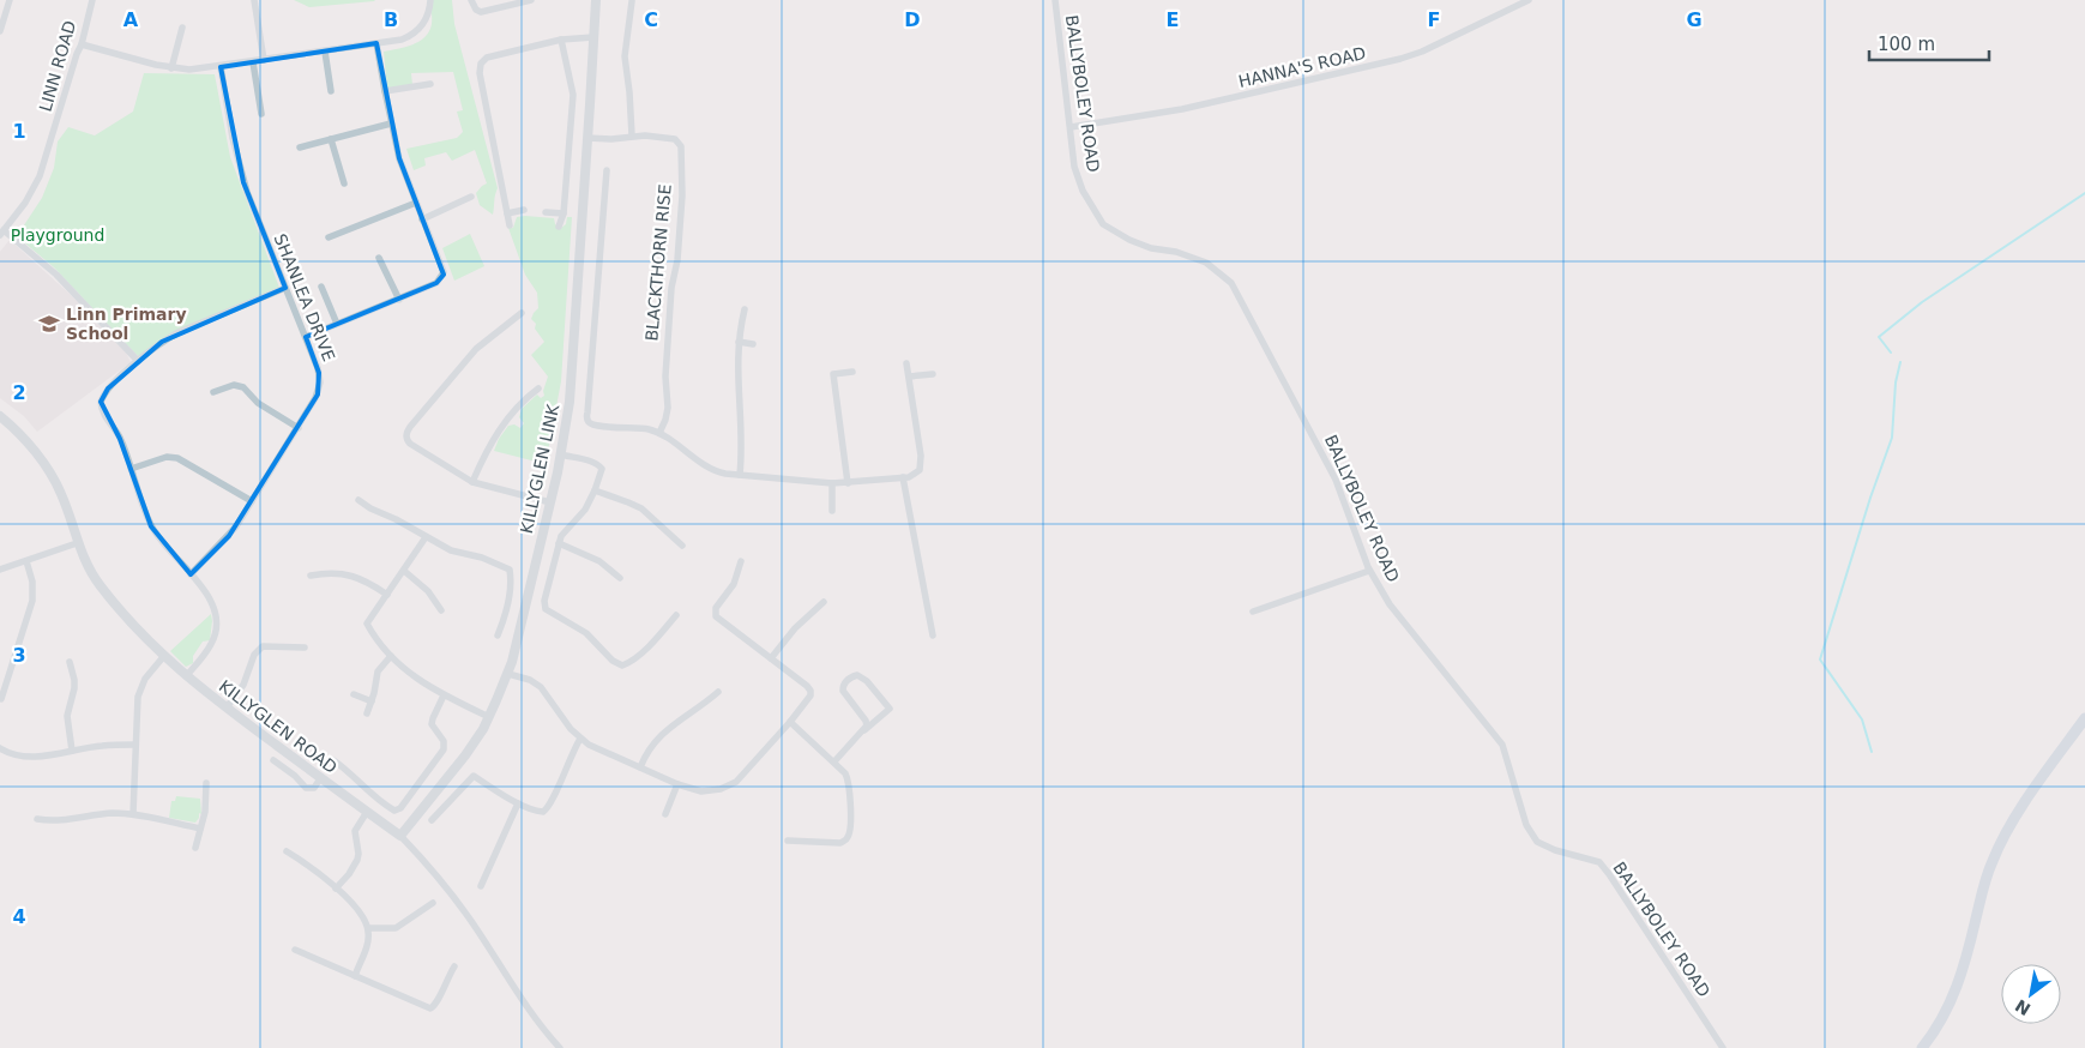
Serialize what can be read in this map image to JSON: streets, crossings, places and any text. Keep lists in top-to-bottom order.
{
  "streets": {
    "street": [
      "LINN ROAD",
      "HANNA'S ROAD",
      "BALLYBOLEY ROAD",
      "BLACKTHORN RISE",
      "SHANLEA DRIVE",
      "KILLYGLEN LINK",
      "KILLYGLEN ROAD"
    ]
  },
  "crossings": [
    ["HANNA'S ROAD", "BALLYBOLEY ROAD"],
    ["BLACKTHORN RISE", "KILLYGLEN LINK"],
    ["KILLYGLEN LINK", "KILLYGLEN ROAD"]
  ],
  "parks": ["Playground"],
  "places": {
    "school or university": ["Linn Primary School"]
  },
  "scale_bar": "100 m",
  "north": "bottom left",
  "grid": {
    "columns": [
      "A",
      "B",
      "C",
      "D",
      "E",
      "F",
      "G"
    ],
    "rows": [
      "1",
      "2",
      "3",
      "4"
    ]
  }
}
